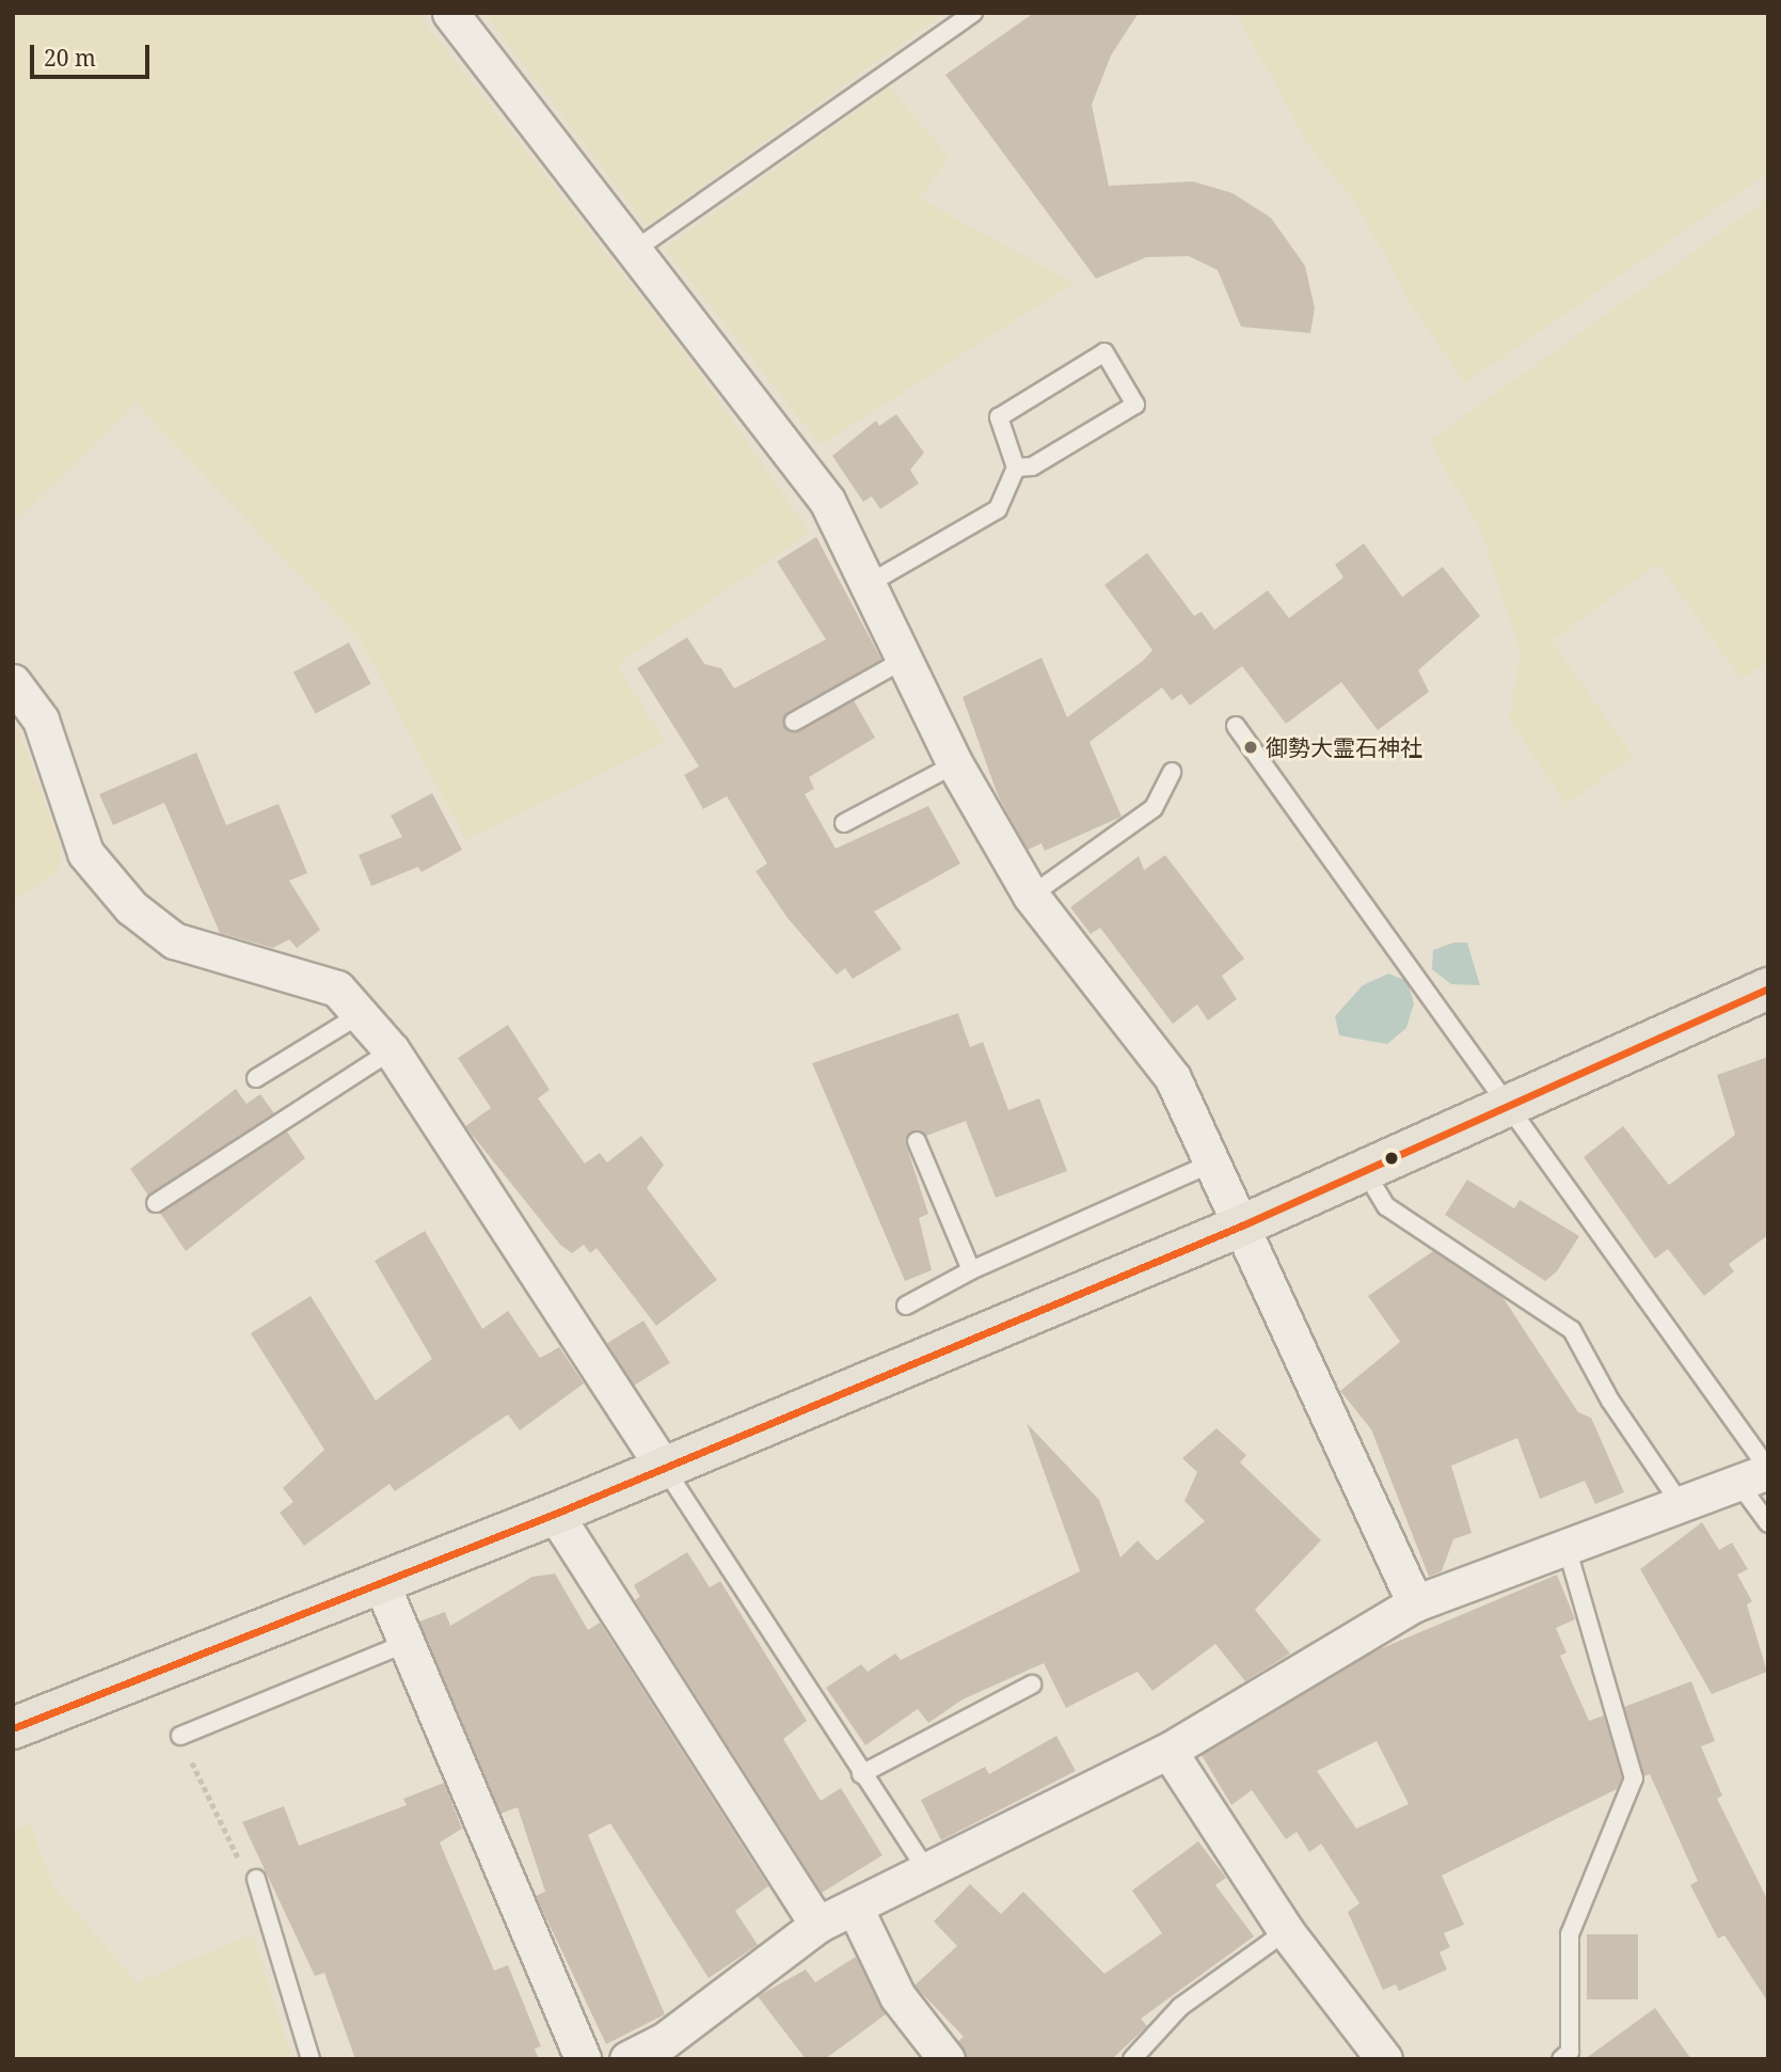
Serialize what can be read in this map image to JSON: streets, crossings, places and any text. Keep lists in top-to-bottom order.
{
  "places": ["御勢大霊石神社"],
  "scale_bar": "20 m"
}
